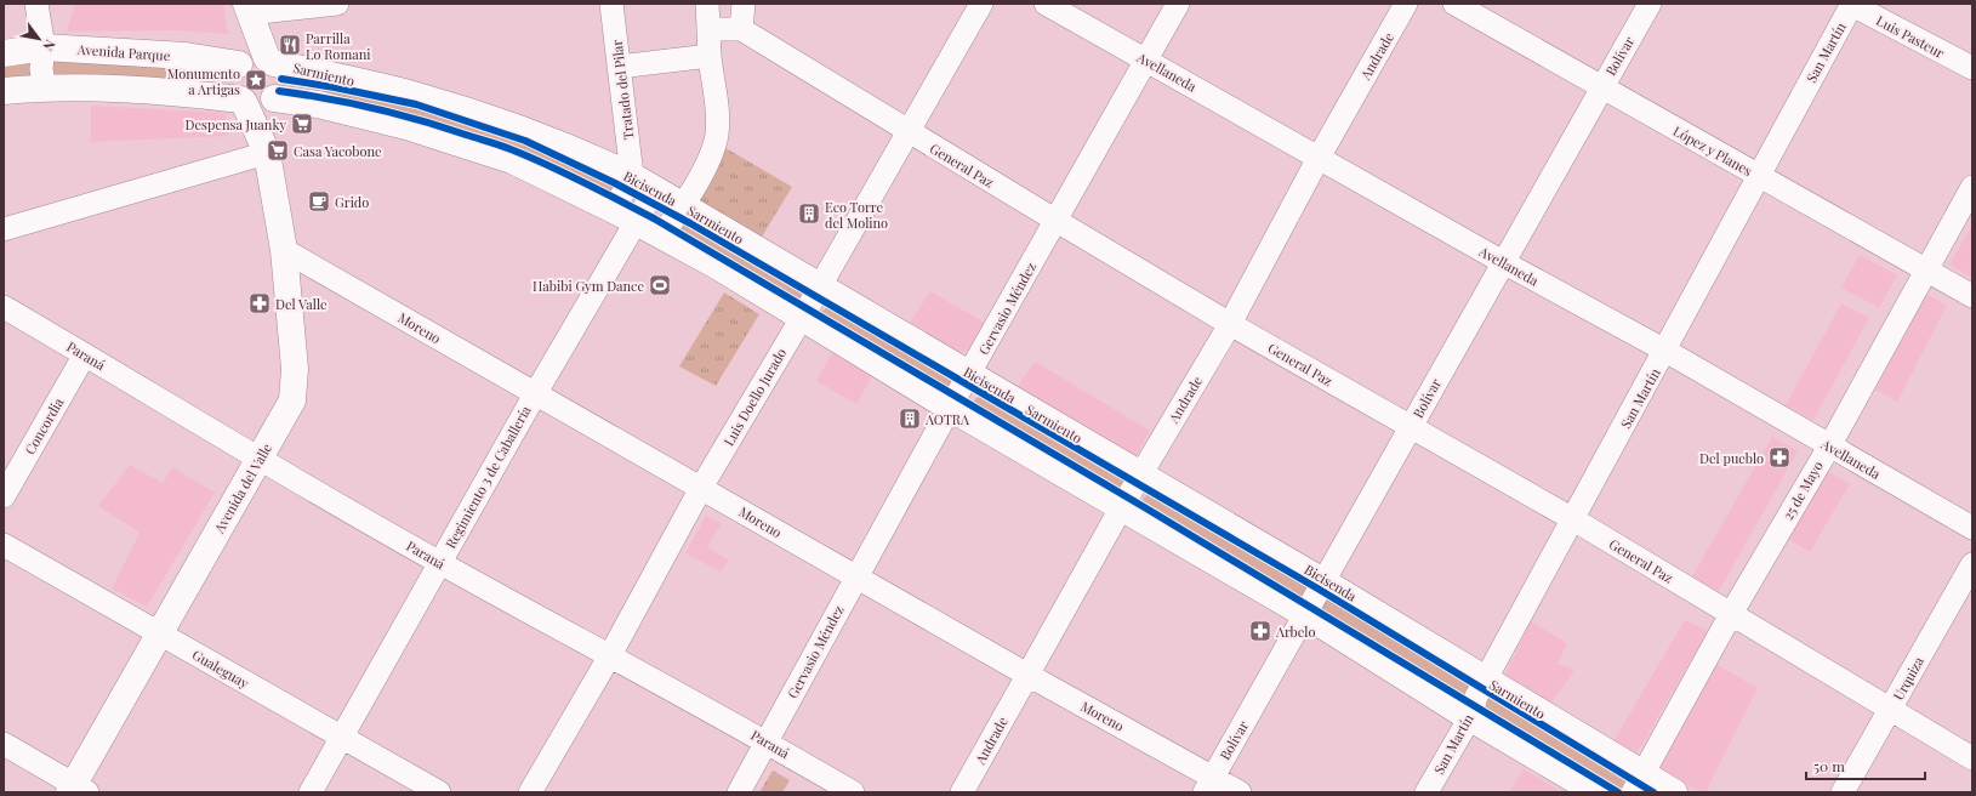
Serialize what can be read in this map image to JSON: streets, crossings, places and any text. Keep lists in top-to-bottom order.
{
  "streets": {
    "main road": ["Avenida Parque", "Sarmiento", "Avenida del Valle"],
    "street": [
      "Luis Pasteur",
      "San Martín",
      "Andrade",
      "Bolívar",
      "Avellaneda",
      "Tratado del Pilar",
      "López y Planes",
      "General Paz",
      "Gervasio Méndez",
      "Moreno",
      "Paraná",
      "Luis Doello Jurado",
      "Concordia",
      "Regimiento 3 de Caballería",
      "25 de Mayo",
      "Gualeguay",
      "Urquiza"
    ],
    "cycle path": ["Bicisenda"]
  },
  "crossings": [
    ["Luis Pasteur", "San Martín"],
    ["Avenida Parque", "Sarmiento"],
    ["San Martín", "Avellaneda"],
    ["San Martín", "Sarmiento"],
    ["San Martín", "López y Planes"],
    ["San Martín", "General Paz"],
    ["Andrade", "Avellaneda"],
    ["Andrade", "Sarmiento"],
    ["Andrade", "General Paz"],
    ["Andrade", "Moreno"],
    ["Bolívar", "Avellaneda"],
    ["Bolívar", "Sarmiento"],
    ["Bolívar", "López y Planes"],
    ["Bolívar", "General Paz"],
    ["Bolívar", "Moreno"],
    ["Avellaneda", "Gervasio Méndez"],
    ["Avellaneda", "25 de Mayo"],
    ["Sarmiento", "Tratado del Pilar"],
    ["Sarmiento", "Gervasio Méndez"],
    ["Sarmiento", "Luis Doello Jurado"],
    ["Sarmiento", "Regimiento 3 de Caballería"],
    ["Sarmiento", "25 de Mayo"],
    ["López y Planes", "25 de Mayo"],
    ["General Paz", "Gervasio Méndez"],
    ["General Paz", "Luis Doello Jurado"],
    ["General Paz", "25 de Mayo"],
    ["General Paz", "Urquiza"],
    ["Gervasio Méndez", "Moreno"],
    ["Gervasio Méndez", "Paraná"],
    ["Moreno", "Luis Doello Jurado"],
    ["Moreno", "Regimiento 3 de Caballería"],
    ["Moreno", "Avenida del Valle"],
    ["Paraná", "Luis Doello Jurado"],
    ["Paraná", "Concordia"],
    ["Paraná", "Regimiento 3 de Caballería"],
    ["Paraná", "Avenida del Valle"],
    ["Regimiento 3 de Caballería", "Gualeguay"],
    ["Avenida del Valle", "Gualeguay"]
  ],
  "places": {
    "restaurant": ["Parrilla Lo Romani"],
    "place": ["Monumento a Artigas"],
    "supermarket": ["Despensa Juanky", "Casa Yacobone"],
    "cafe": ["Grido"],
    "building": ["Eco Torre del Molino", "AOTRA"],
    "sports": ["Habibi Gym Dance"],
    "pharmacy": ["Del Valle", "Del pueblo", "Arbelo"]
  },
  "scale_bar": "50 m",
  "north": "bottom right"
}
